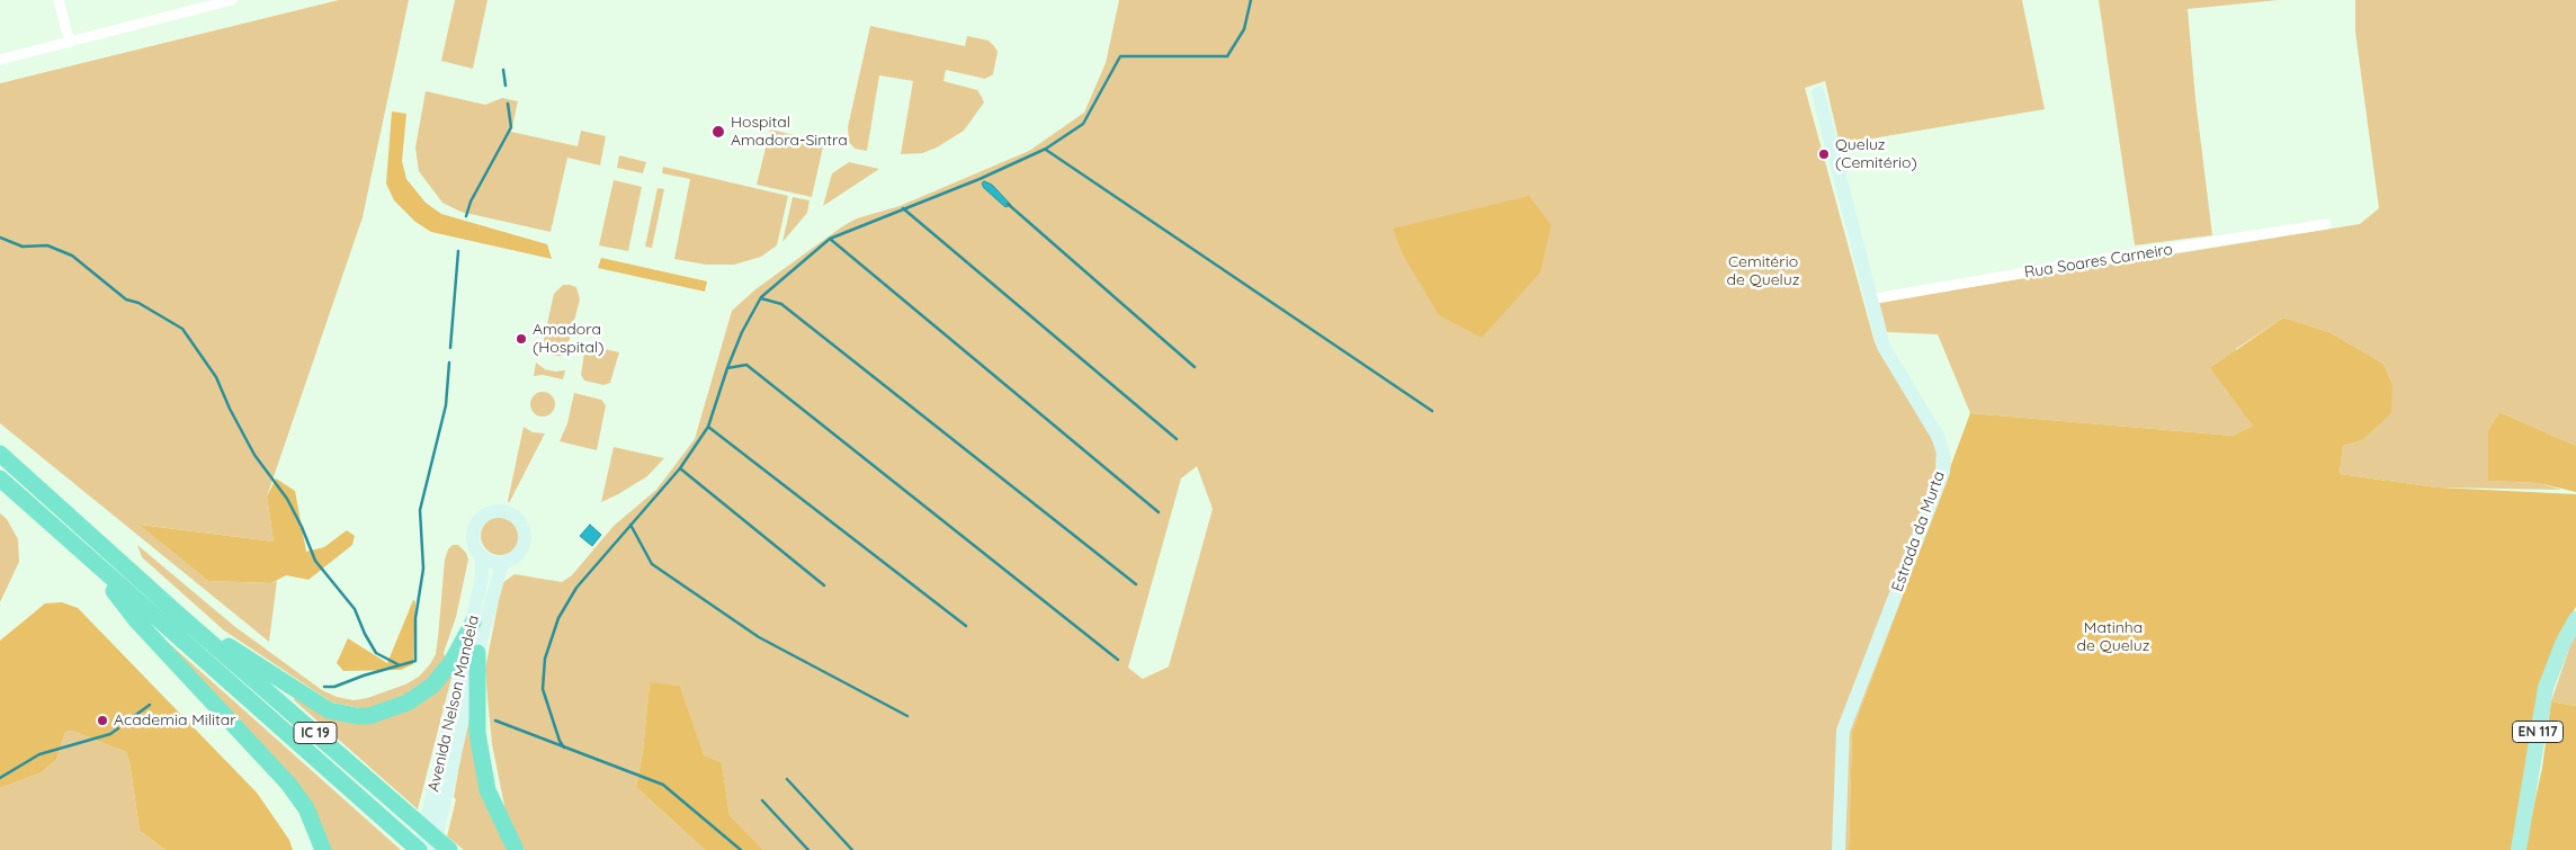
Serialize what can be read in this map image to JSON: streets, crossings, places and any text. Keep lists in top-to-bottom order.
{
  "streets": {
    "highway": ["IC 19"],
    "main road": ["EN 117"],
    "street": ["Rua Soares Carneiro", "Estrada da Murta", "Avenida Nelson Mandela"]
  },
  "crossings": [
    ["Rua Soares Carneiro", "Estrada da Murta"],
    ["Avenida Nelson Mandela", "IC 19"]
  ],
  "parks": ["Cemitério de Queluz", "Matinha de Queluz"],
  "places": [
    "Hospital Amadora-Sintra",
    "Queluz (Cemitério)",
    "Amadora (Hospital)",
    "Academia Militar"
  ]
}
